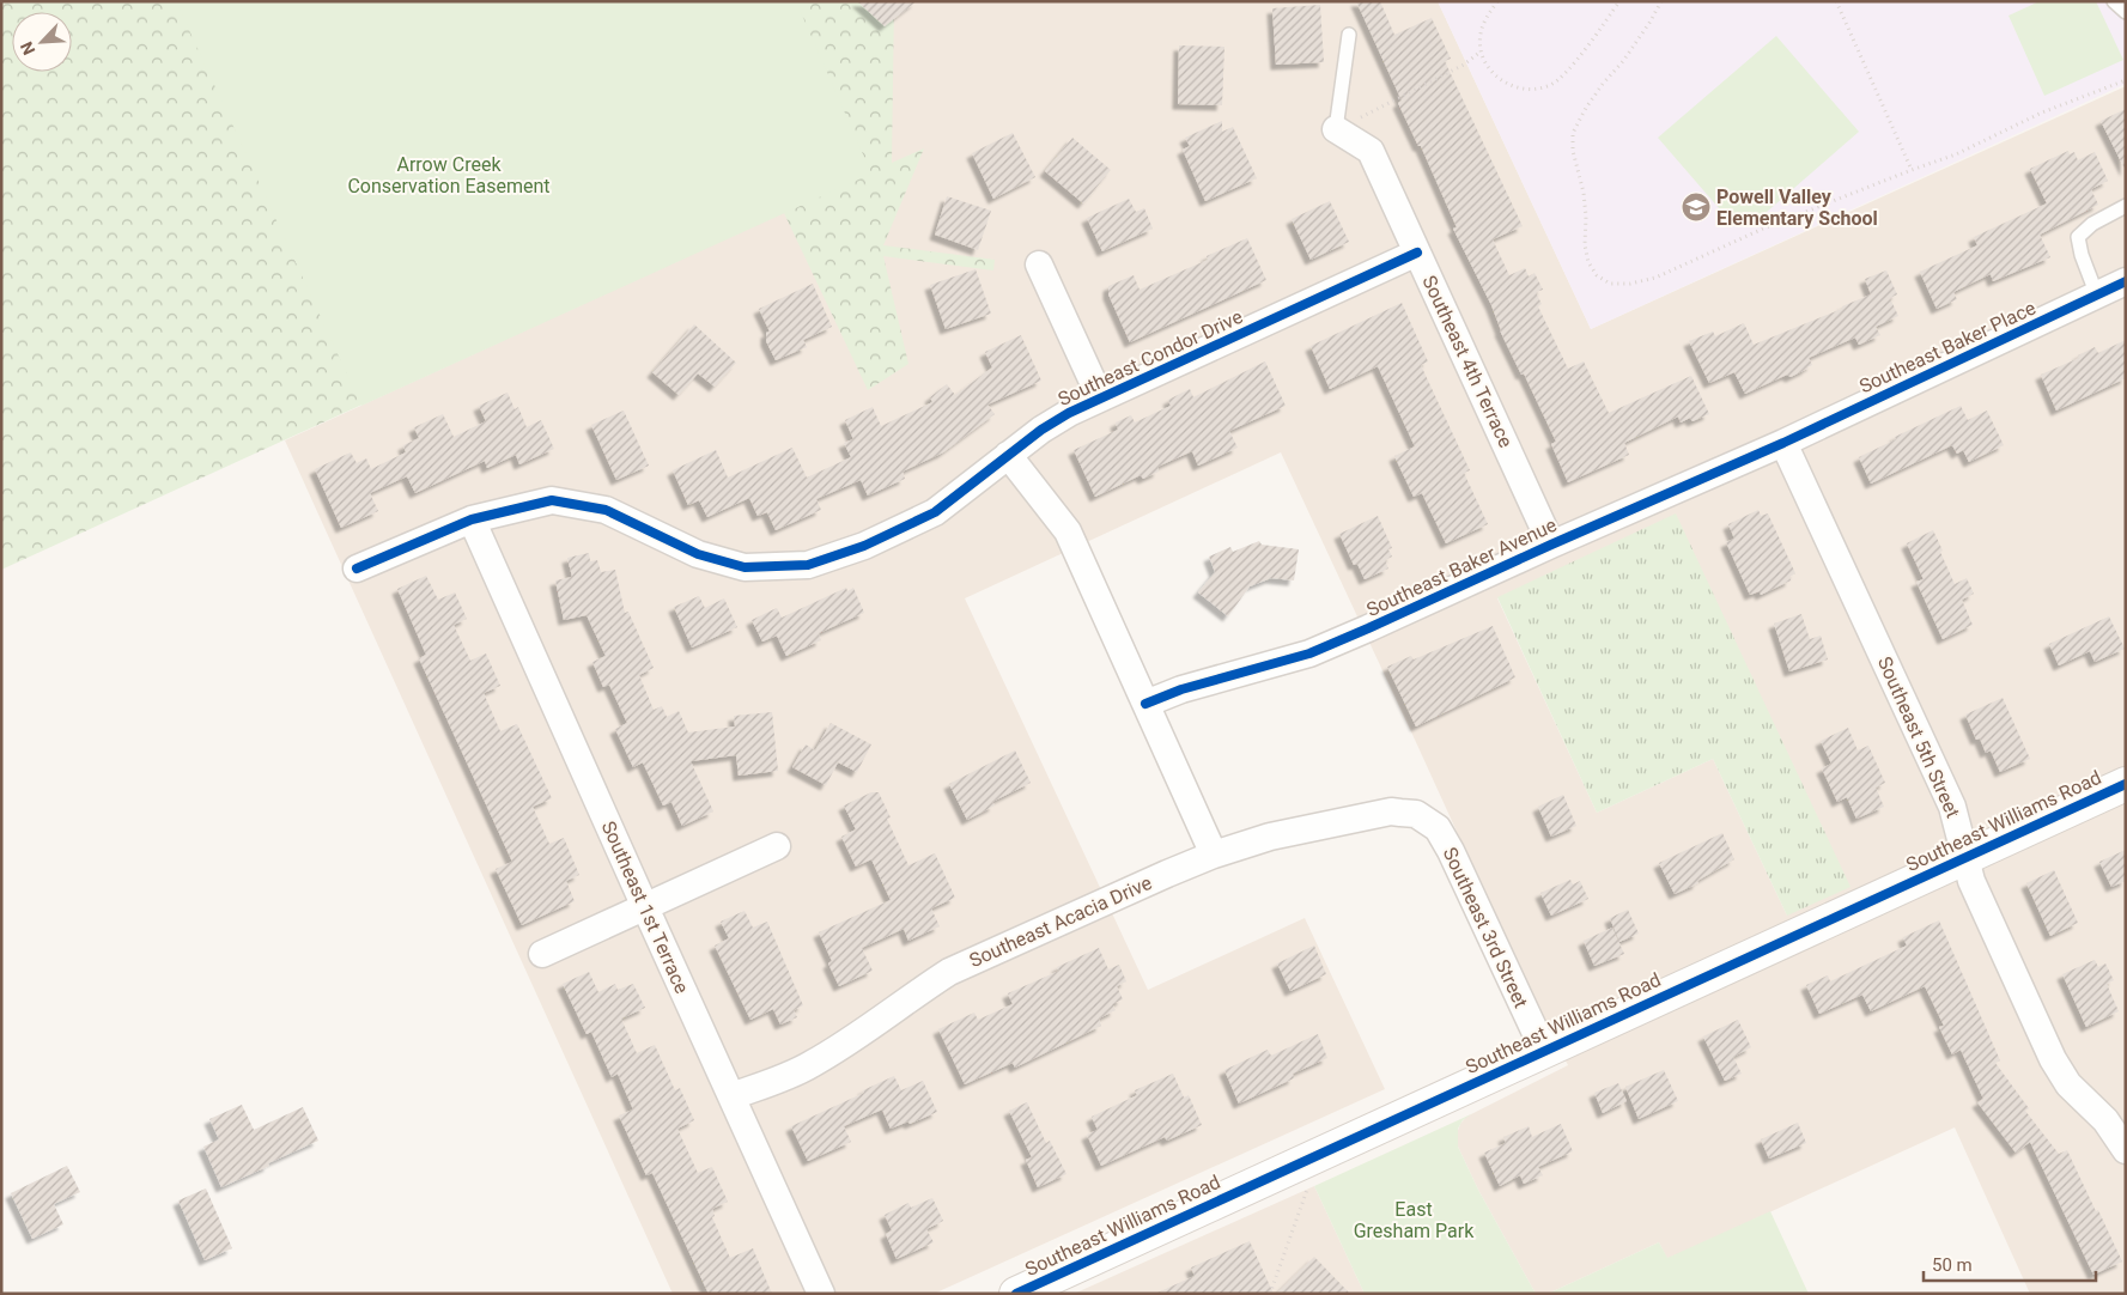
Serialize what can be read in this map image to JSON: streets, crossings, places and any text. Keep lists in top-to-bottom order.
{
  "streets": {
    "street": [
      "Southeast Baker Place",
      "Southeast Condor Drive",
      "Southeast 4th Terrace",
      "Southeast Baker Avenue",
      "Southeast 5th Street",
      "Southeast Williams Road",
      "Southeast 1st Terrace",
      "Southeast Acacia Drive",
      "Southeast 3rd Street"
    ]
  },
  "crossings": [
    ["Southeast Baker Place", "Southeast Baker Avenue"],
    ["Southeast Baker Place", "Southeast 5th Street"],
    ["Southeast Condor Drive", "Southeast 4th Terrace"],
    ["Southeast Condor Drive", "Southeast 1st Terrace"],
    ["Southeast 4th Terrace", "Southeast Baker Avenue"],
    ["Southeast Baker Avenue", "Southeast 5th Street"],
    ["Southeast 5th Street", "Southeast Williams Road"],
    ["Southeast Williams Road", "Southeast 3rd Street"],
    ["Southeast 1st Terrace", "Southeast Acacia Drive"],
    ["Southeast Acacia Drive", "Southeast 3rd Street"]
  ],
  "parks": ["Arrow Creek Conservation Easement", "East Gresham Park"],
  "places": {
    "school or university": ["Powell Valley Elementary School"]
  },
  "scale_bar": "50 m",
  "north": "bottom left"
}
